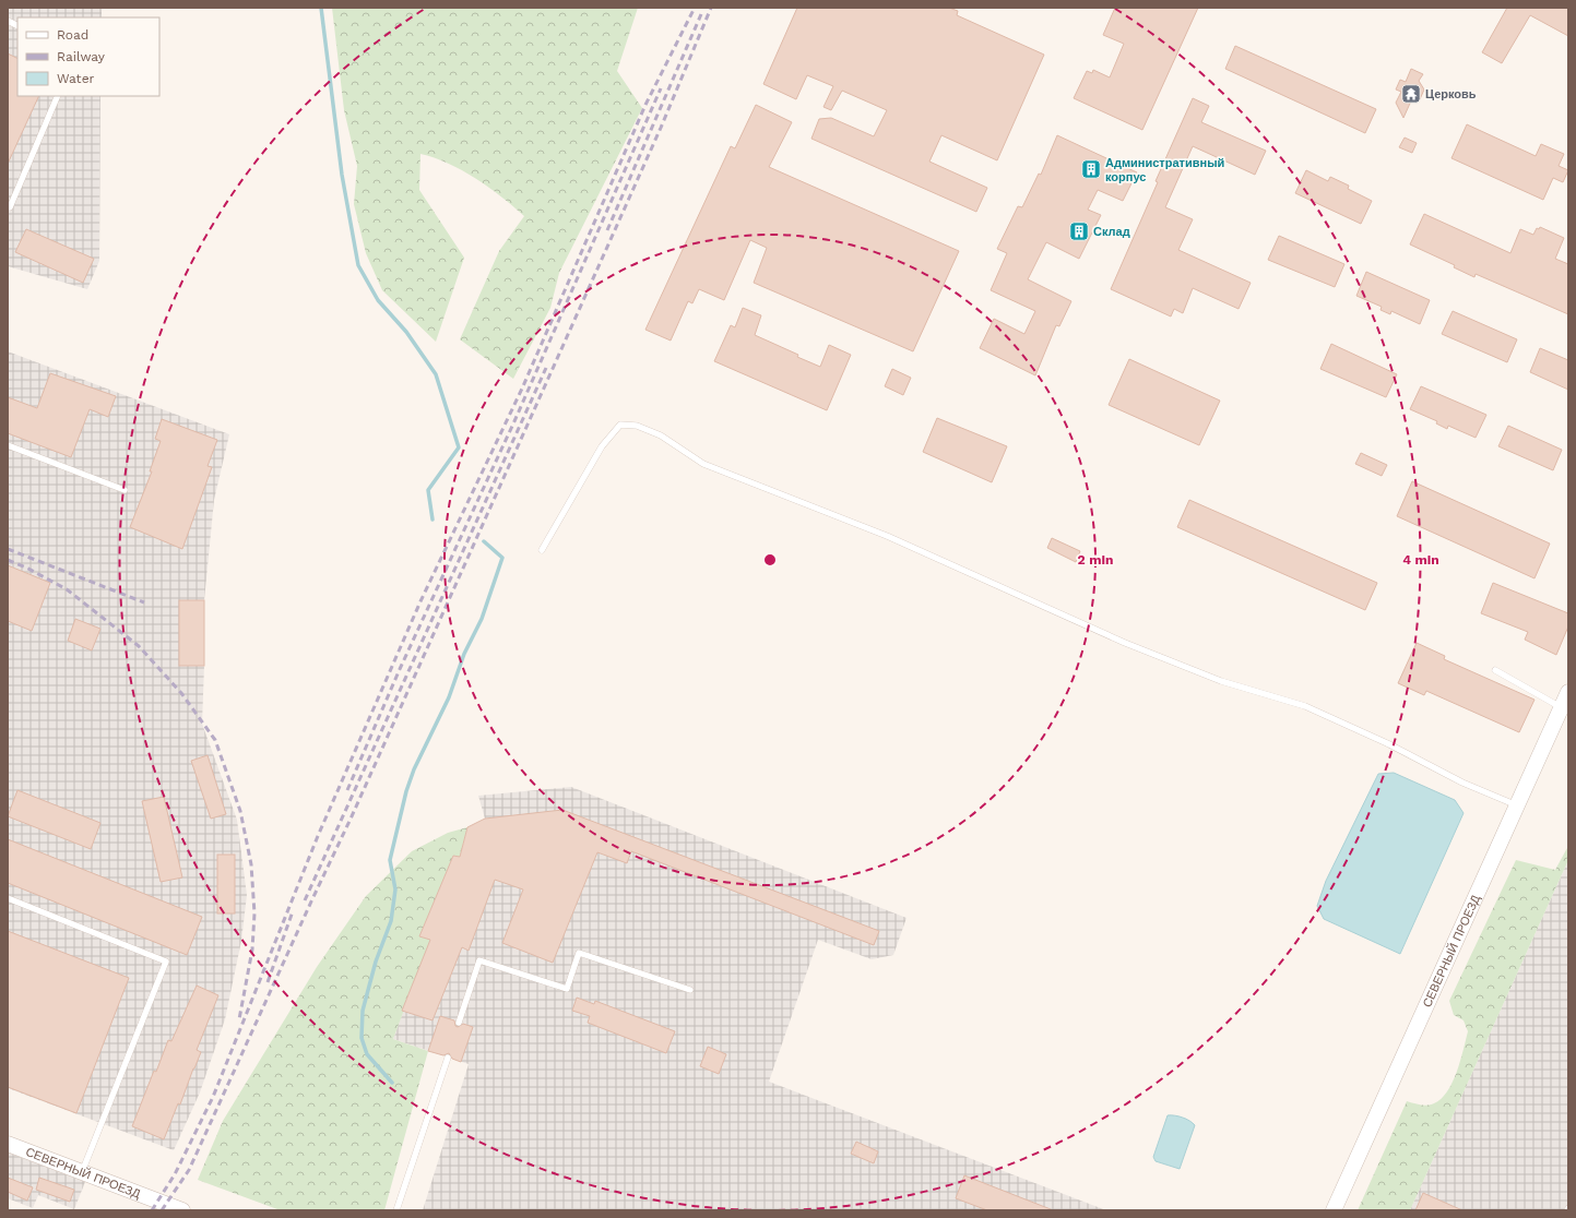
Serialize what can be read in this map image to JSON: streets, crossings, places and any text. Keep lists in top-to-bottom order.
{
  "streets": {
    "street": ["СЕВЕРНЫЙ ПРОЕЗД"]
  },
  "places": {
    "temple": ["Церковь"],
    "building": ["Административный корпус", "Склад"]
  },
  "legend": ["Road", "Railway", "Water"],
  "rings": ["2 min", "4 min"]
}
